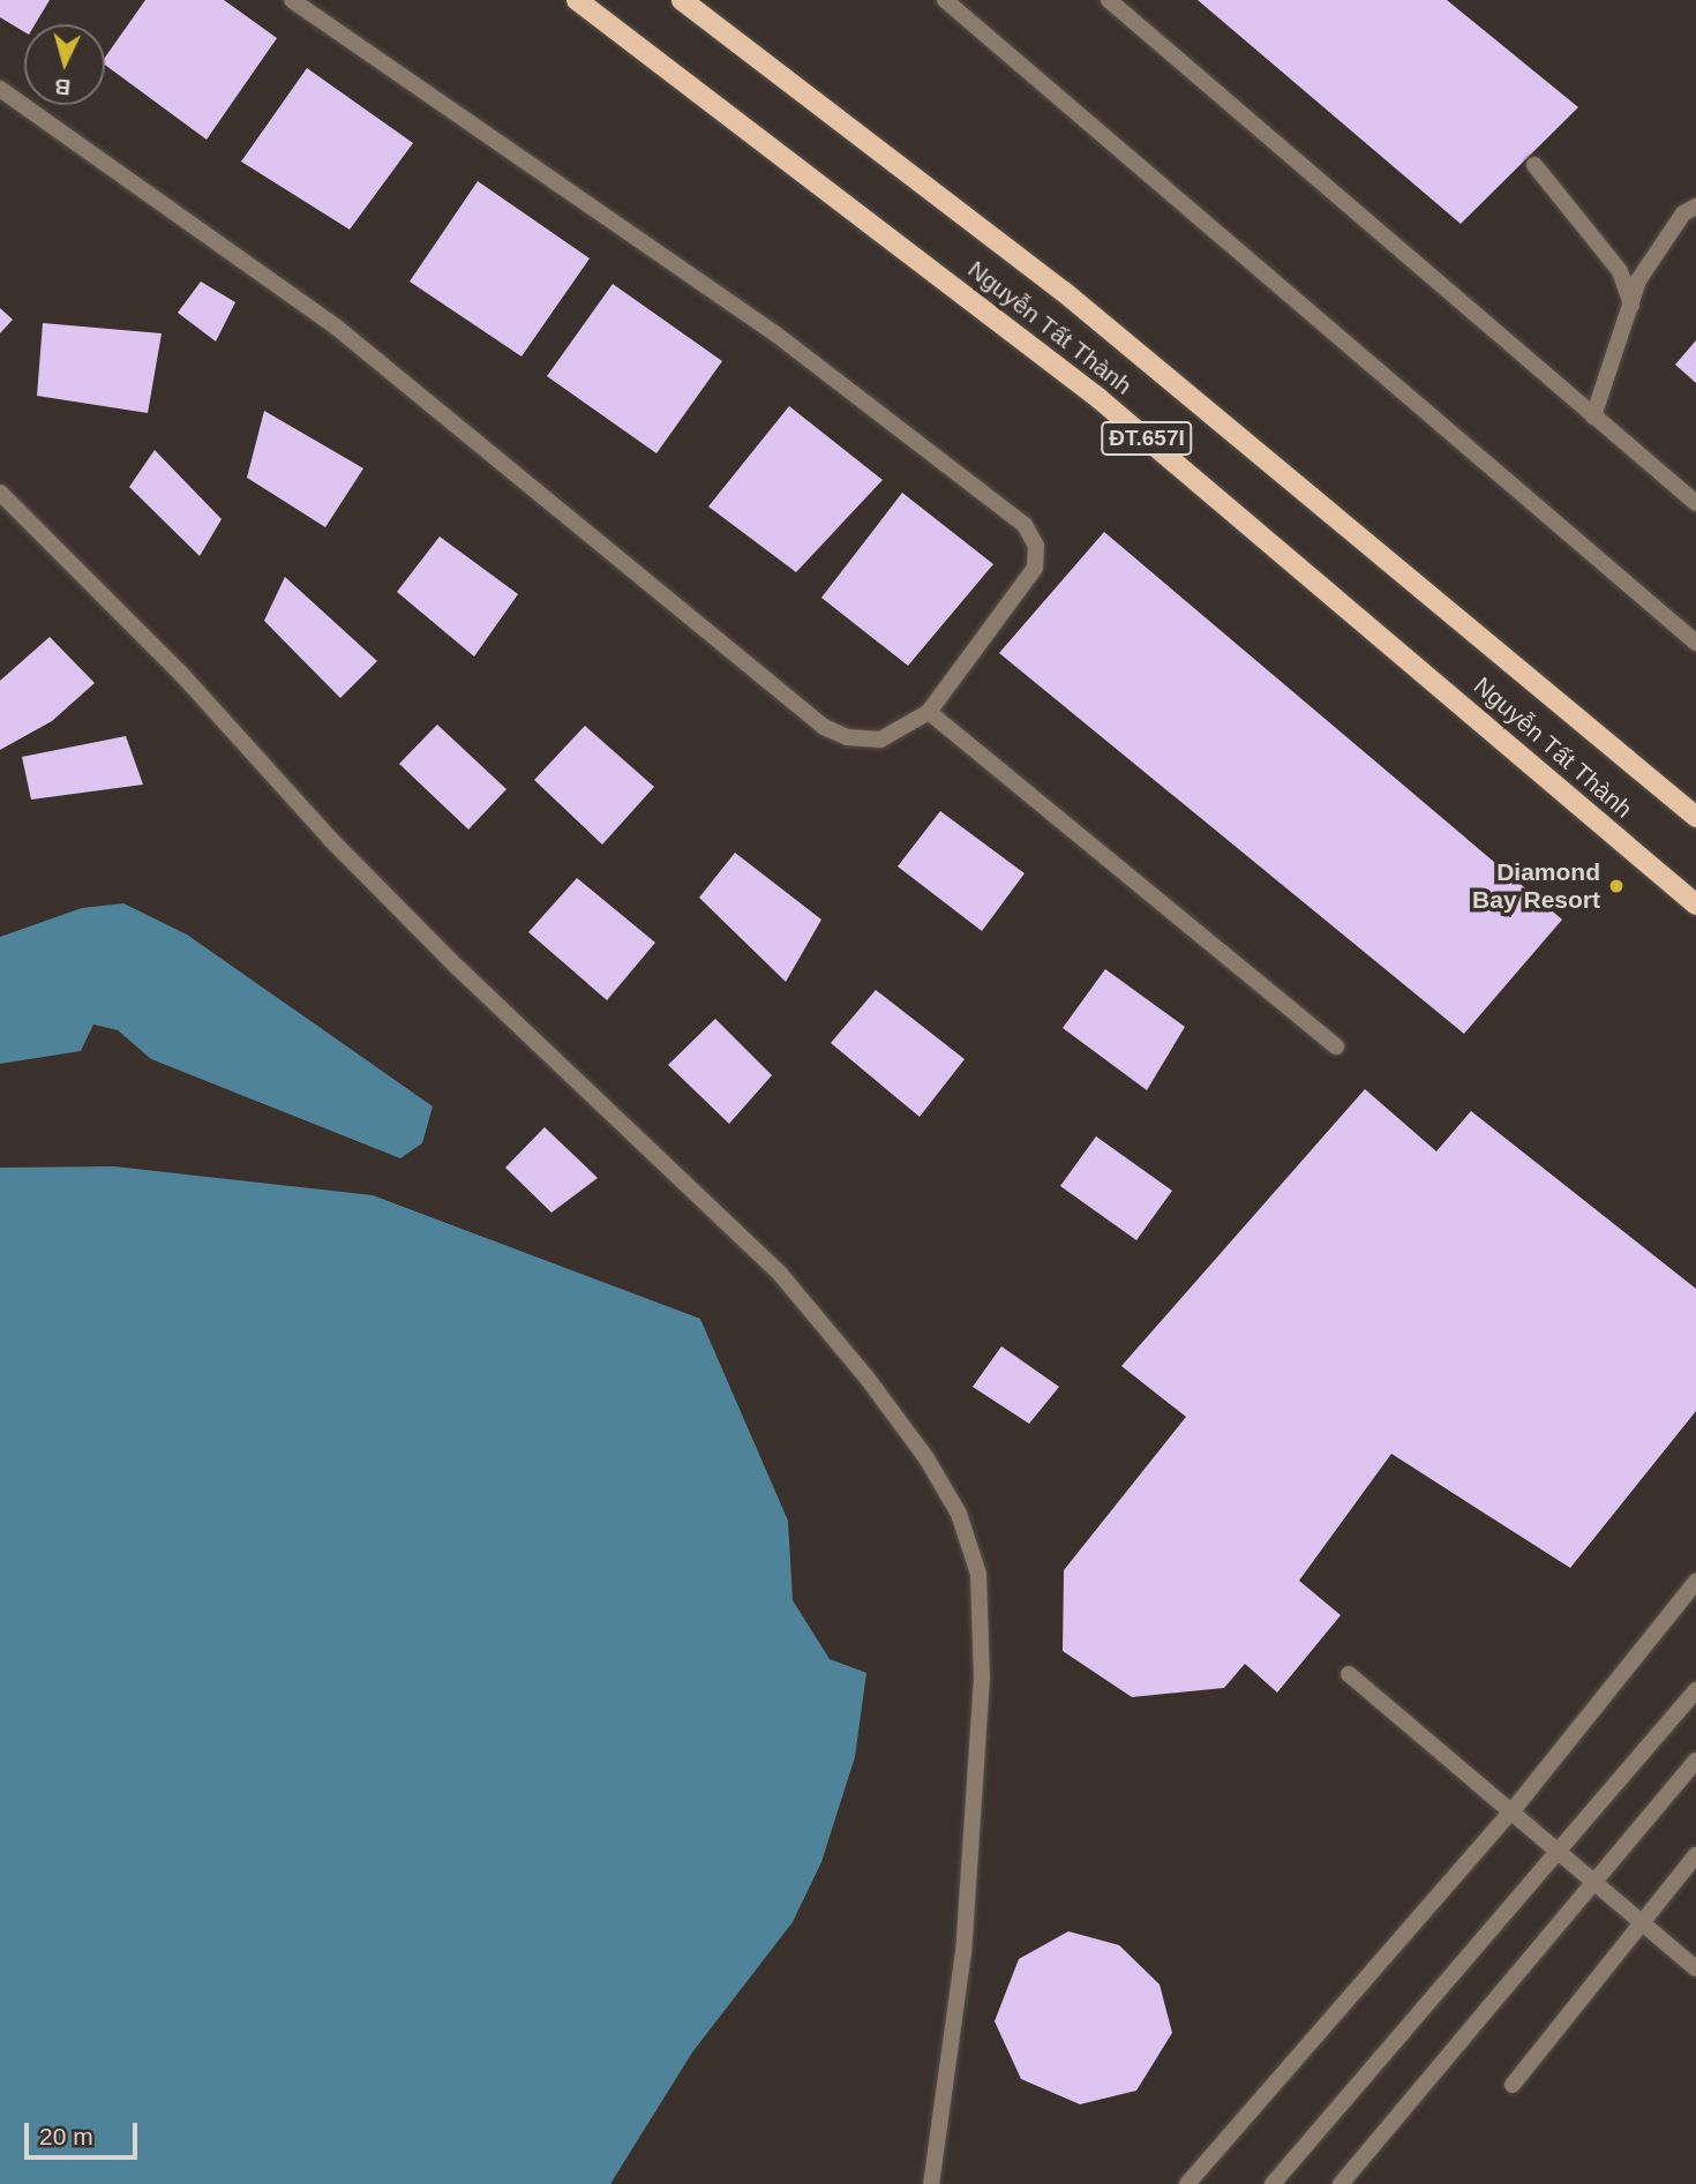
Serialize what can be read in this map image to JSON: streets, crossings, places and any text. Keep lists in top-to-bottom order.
{
  "streets": {
    "main road": ["Nguyễn Tất Thành", "ĐT.657I"]
  },
  "places": ["Diamond Bay Resort"],
  "scale_bar": "20 m",
  "north": "bottom"
}
